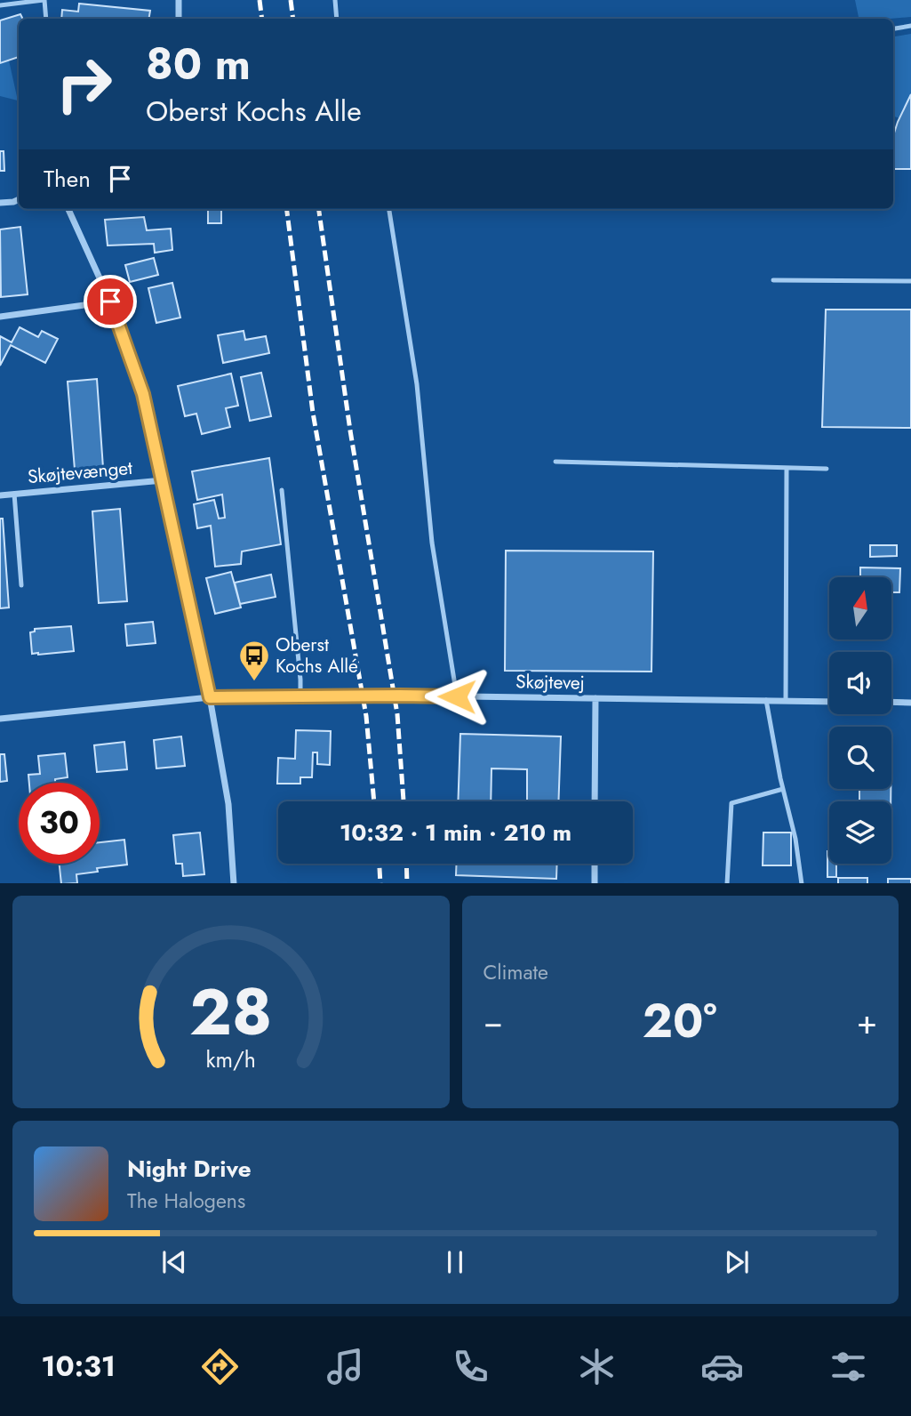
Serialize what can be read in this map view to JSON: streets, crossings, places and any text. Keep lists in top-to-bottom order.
{
  "streets": {
    "street": ["Skøjtevænget", "Skøjtevej"]
  },
  "places": {
    "bus stop": ["Oberst Kochs Allé"]
  },
  "north": "top",
  "page": {
    "turn": ["80 m", "Oberst Kochs Alle"],
    "then": "Then",
    "limit": "30",
    "trip": "10:32 · 1 min · 210 m",
    "tile": "Climate",
    "heat": ["−", "20°", "+"],
    "song": ["Night Drive", "The Halogens"],
    "tabs": "10:31",
    "gauge": ["28", "km/h"]
  }
}
